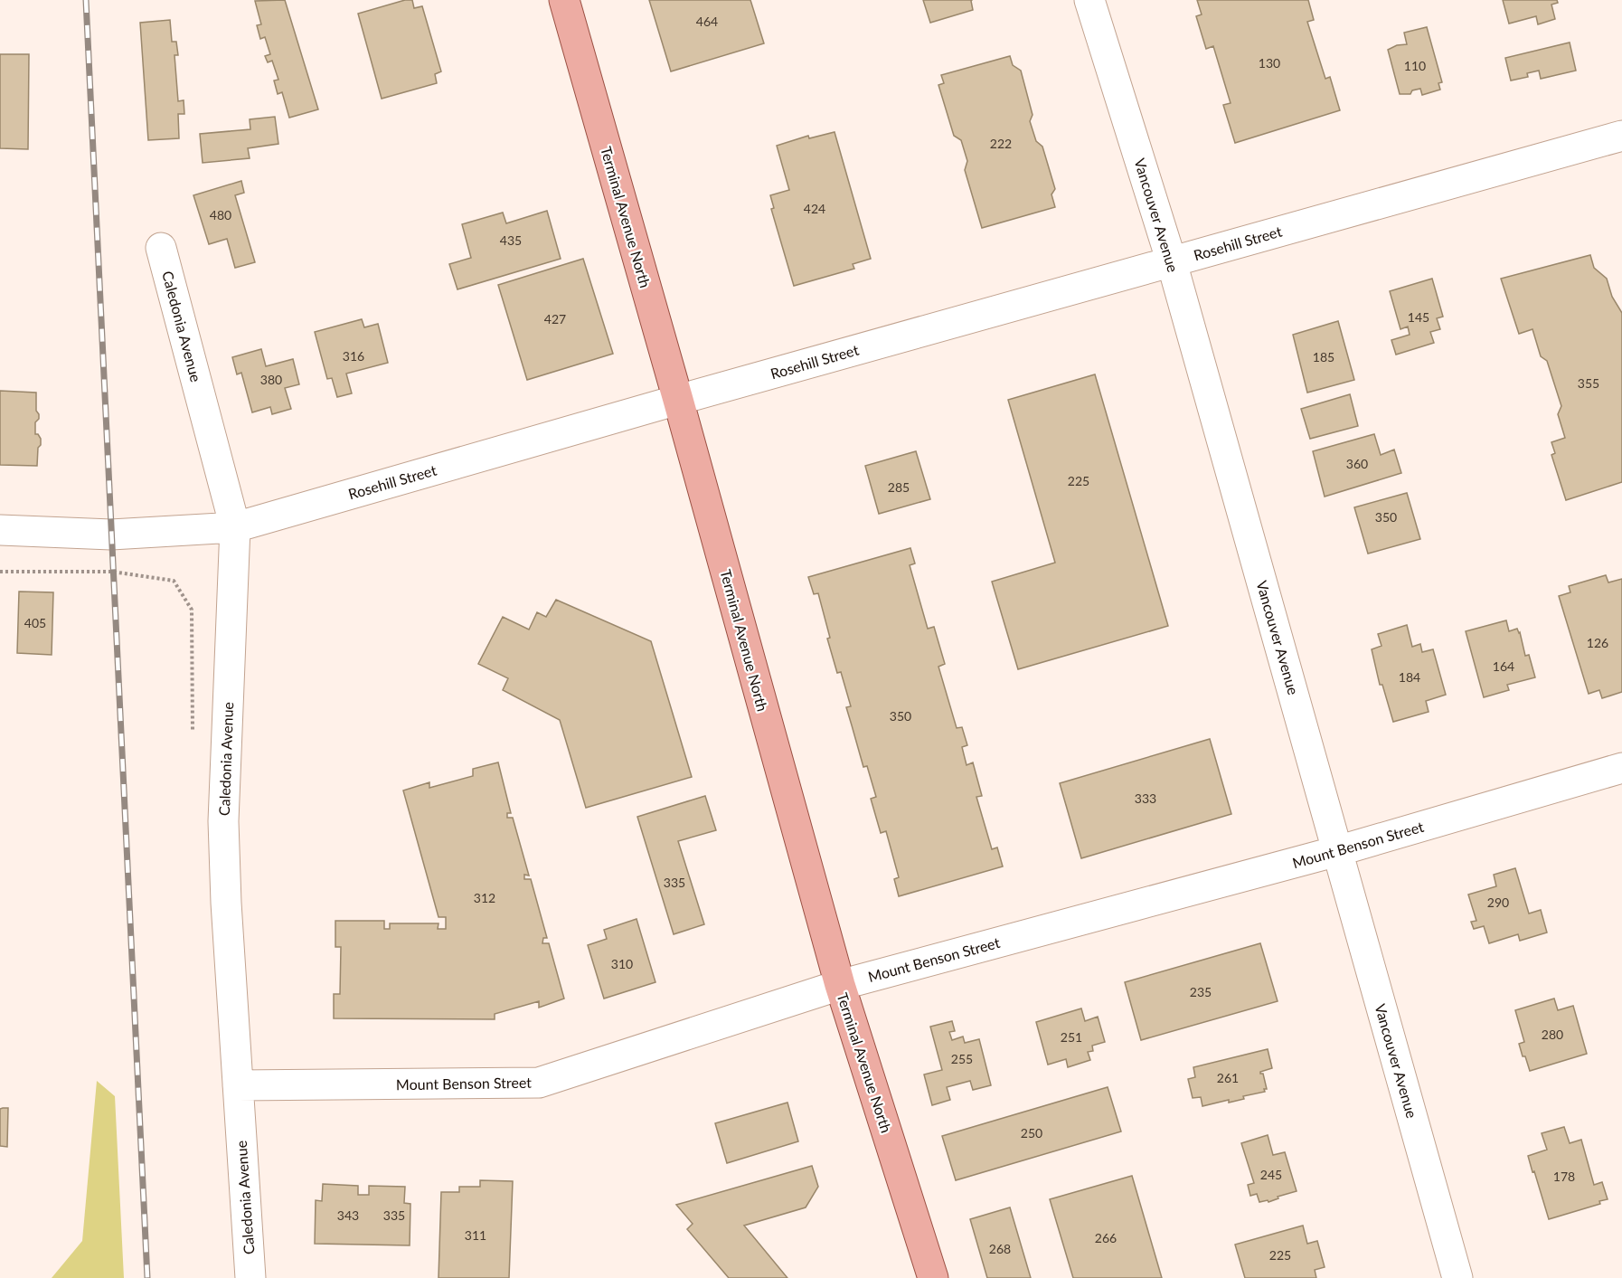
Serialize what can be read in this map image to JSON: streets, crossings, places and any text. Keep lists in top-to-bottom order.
{
  "streets": {
    "main road": ["Terminal Avenue North"],
    "street": [
      "Vancouver Avenue",
      "Rosehill Street",
      "Caledonia Avenue",
      "Mount Benson Street"
    ]
  },
  "crossings": [
    ["Vancouver Avenue", "Rosehill Street"],
    ["Vancouver Avenue", "Mount Benson Street"],
    ["Terminal Avenue North", "Rosehill Street"],
    ["Terminal Avenue North", "Mount Benson Street"],
    ["Rosehill Street", "Caledonia Avenue"],
    ["Caledonia Avenue", "Mount Benson Street"]
  ],
  "house_numbers": [
    "464",
    "130",
    "110",
    "222",
    "424",
    "480",
    "435",
    "145",
    "427",
    "316",
    "185",
    "380",
    "355",
    "360",
    "225",
    "285",
    "350",
    "405",
    "126",
    "164",
    "184",
    "350",
    "333",
    "335",
    "312",
    "290",
    "310",
    "235",
    "280",
    "251",
    "255",
    "261",
    "250",
    "245",
    "178",
    "343",
    "335",
    "311",
    "266",
    "268",
    "225"
  ]
}
